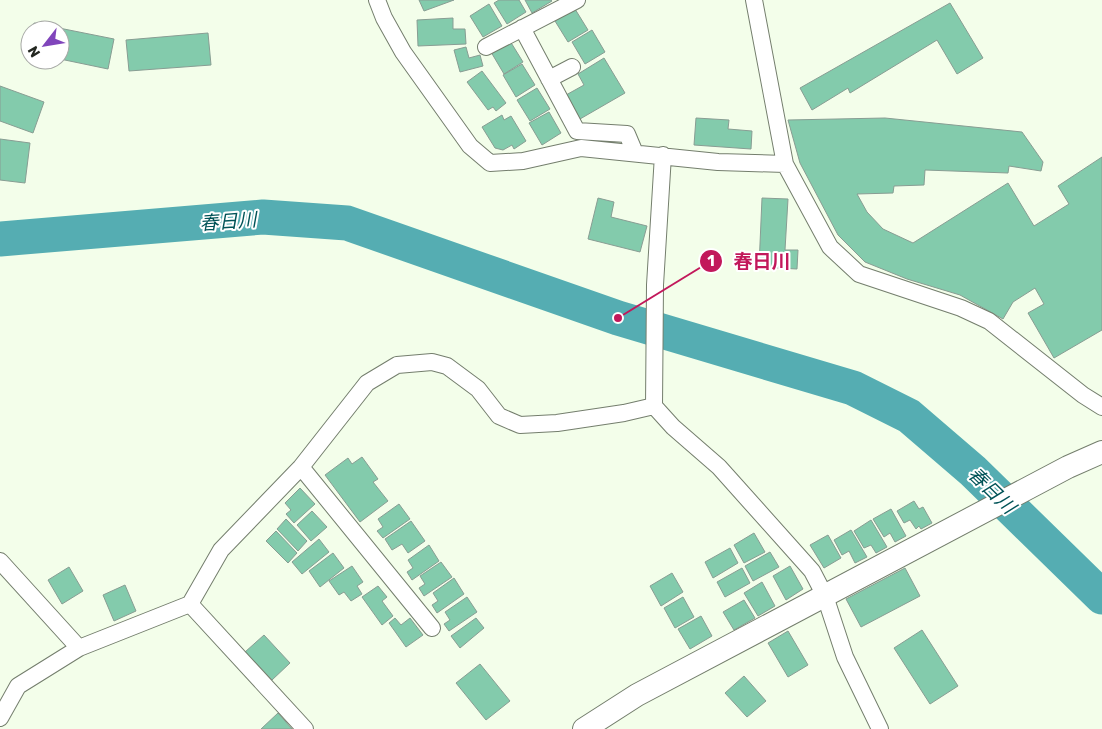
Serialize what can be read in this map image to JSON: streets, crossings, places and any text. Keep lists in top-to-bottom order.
{
  "water": ["春日川"],
  "places": ["春日川"],
  "north": "bottom left"
}
